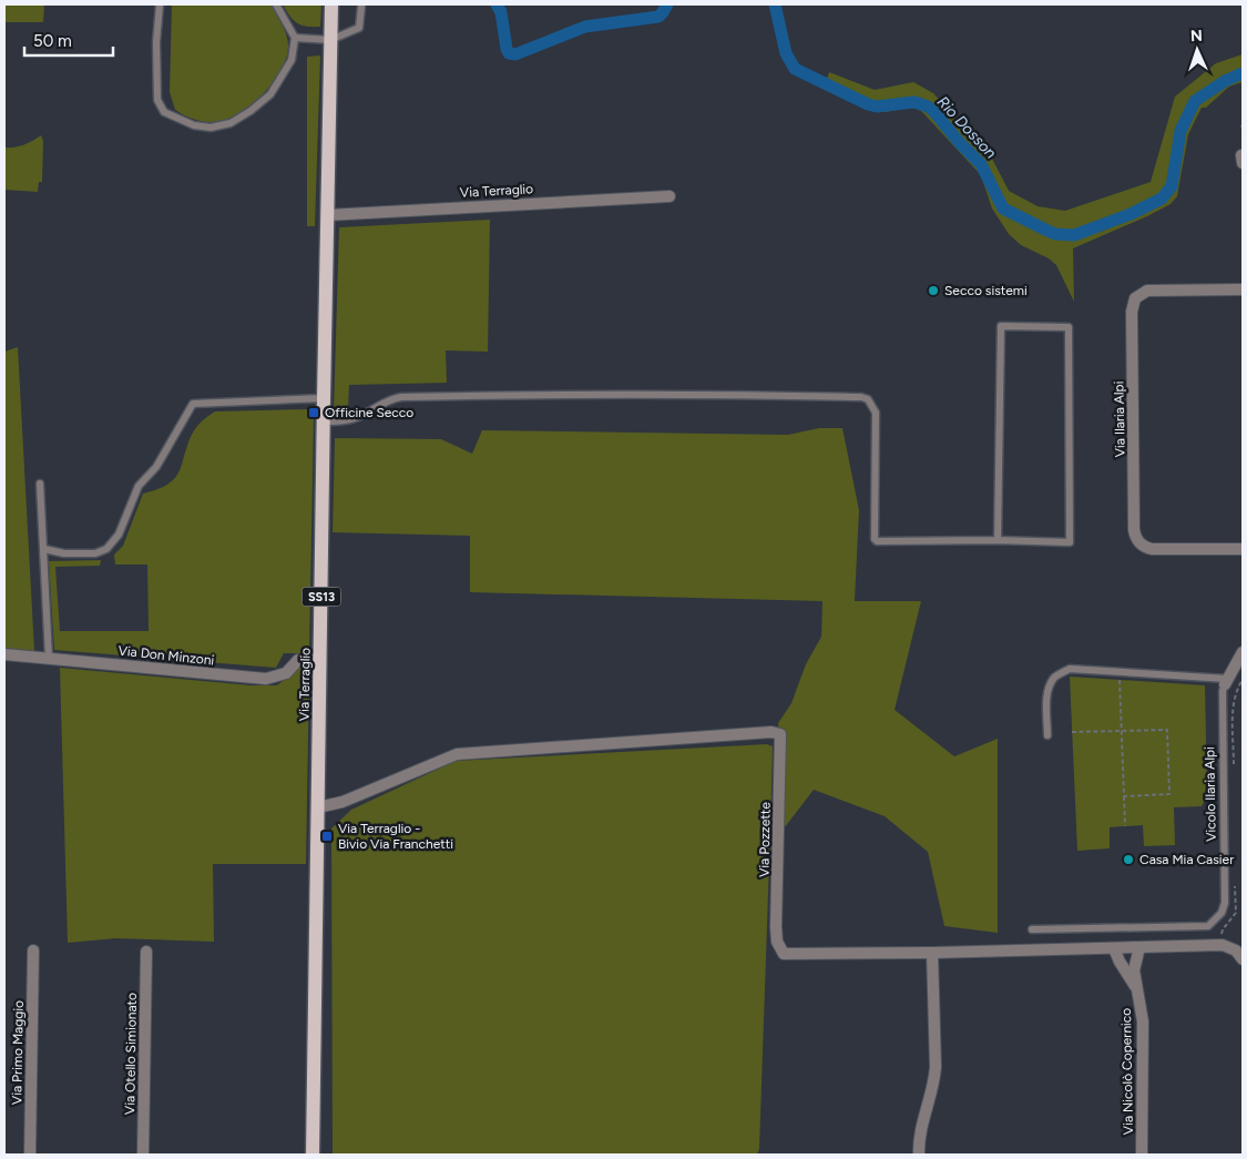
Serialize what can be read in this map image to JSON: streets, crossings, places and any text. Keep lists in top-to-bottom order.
{
  "streets": {
    "main road": ["Via Terraglio", "SS13"],
    "street": [
      "Via Ilaria Alpi",
      "Via Don Minzoni",
      "Vicolo Ilaria Alpi",
      "Via Pozzette",
      "Via Primo Maggio",
      "Via Otello Simionato",
      "Via Nicolò Copernico"
    ]
  },
  "crossings": [
    ["Via Terraglio", "Via Don Minzoni"],
    ["Via Terraglio", "Via Pozzette"],
    ["Via Pozzette", "Via Nicolò Copernico"]
  ],
  "water": ["Rio Dosson"],
  "places": {
    "other": ["Secco sistemi", "Casa Mia Casier"],
    "transit": ["Officine Secco", "Via Terraglio - Bivio Via Franchetti"]
  },
  "scale_bar": "50 m",
  "north": "top"
}
